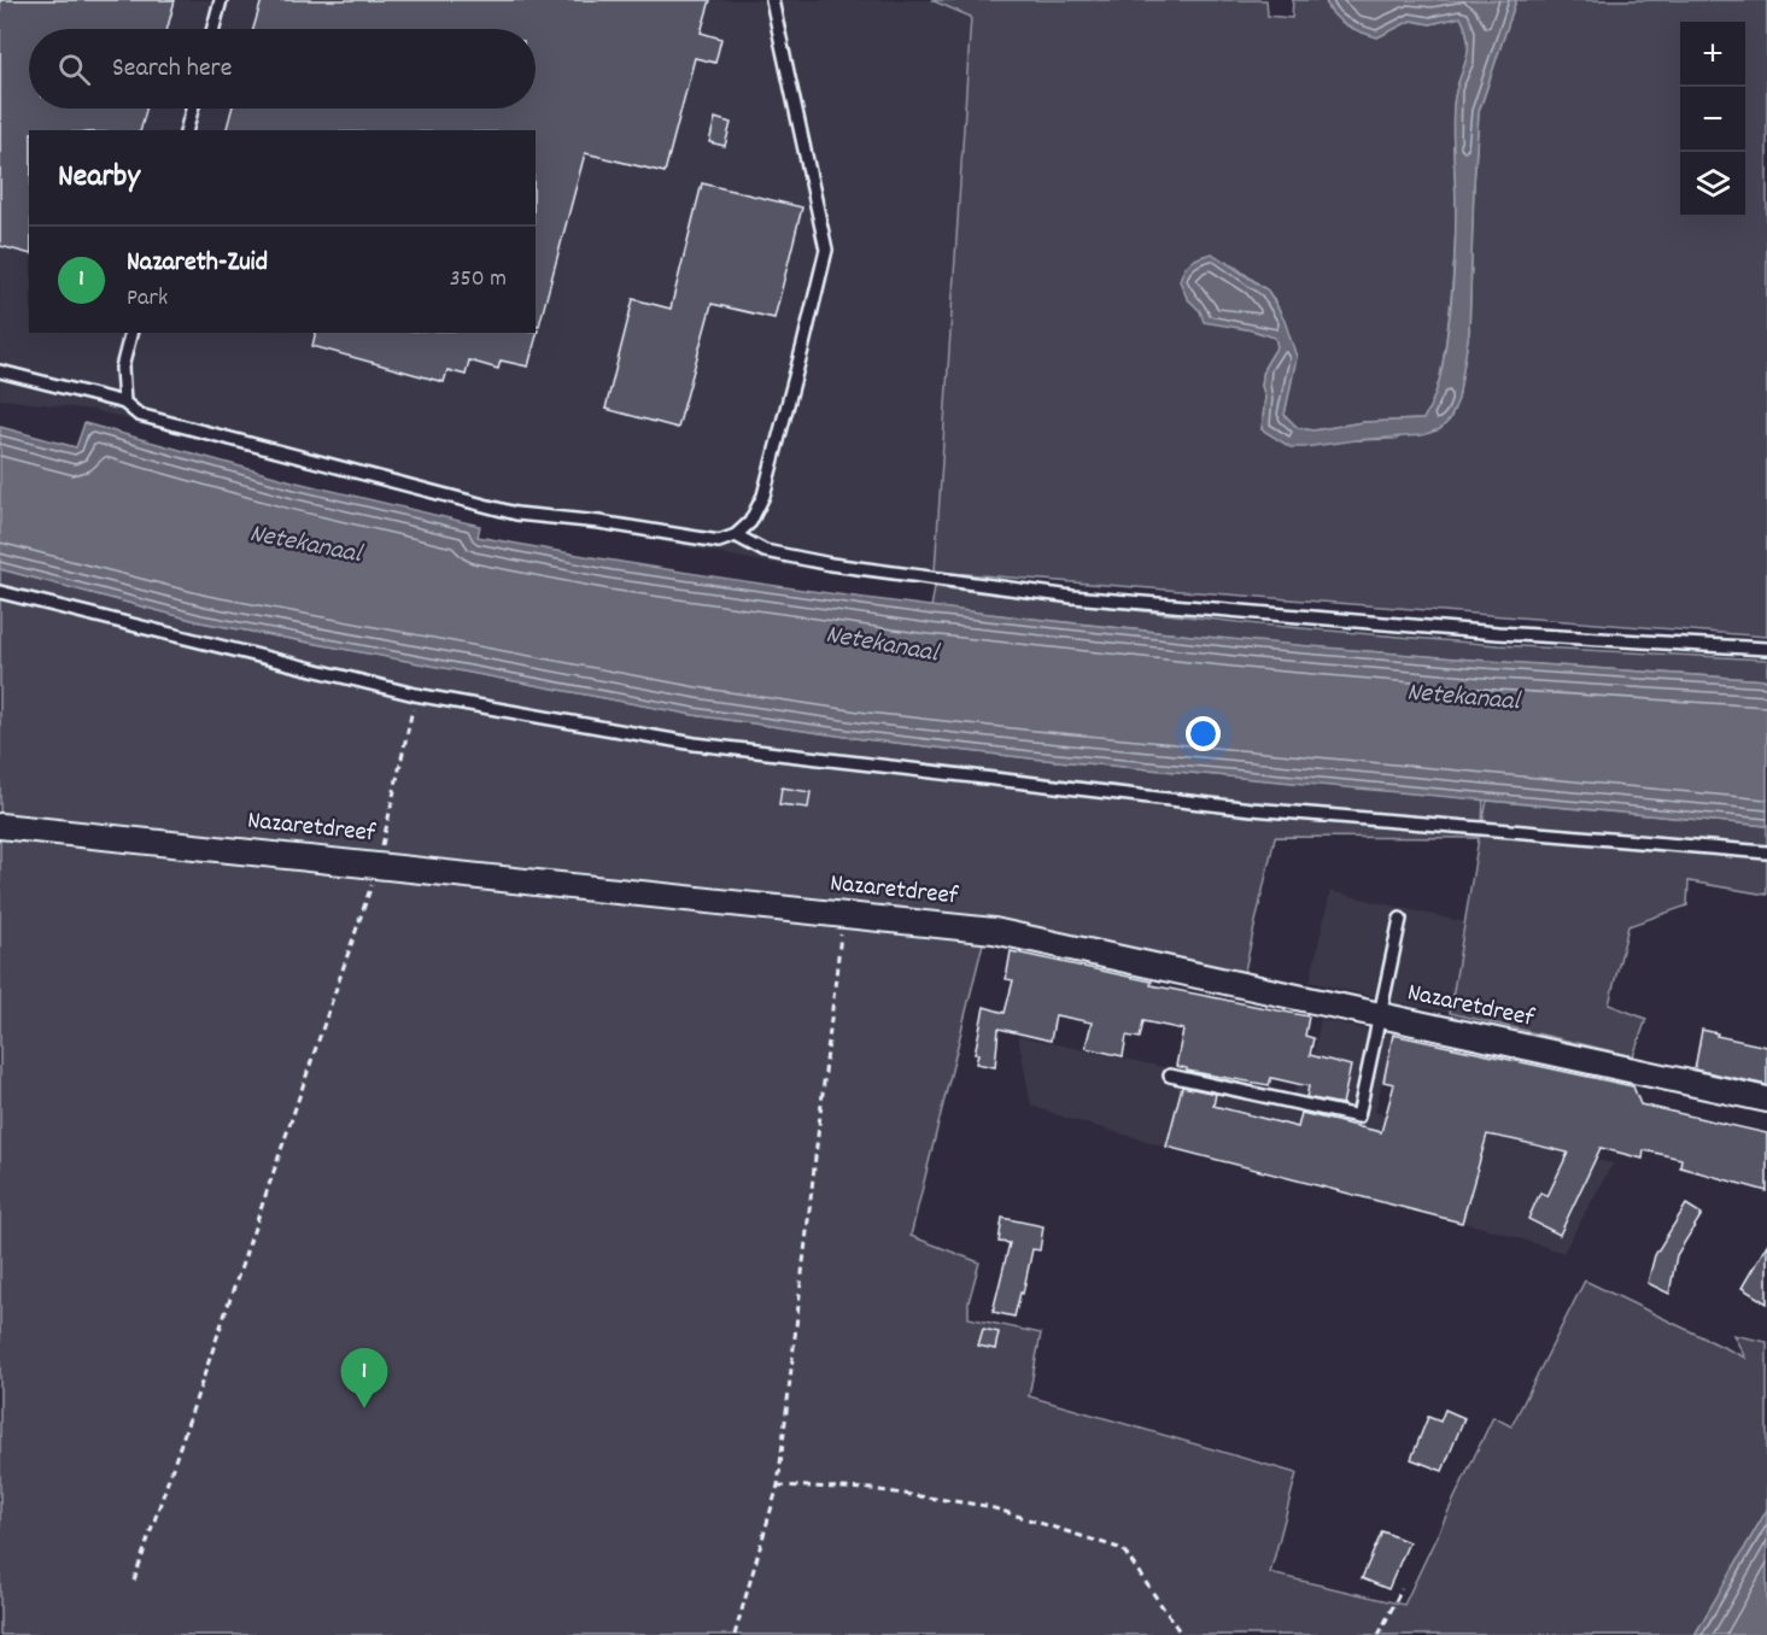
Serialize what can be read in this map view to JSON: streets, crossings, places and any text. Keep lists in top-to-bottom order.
{
  "streets": {
    "street": ["Nazaretdreef"]
  },
  "water": ["Netekanaal"],
  "page": {
    "map_buttons": ["+", "−"],
    "search": "Search here",
    "heading": "Nearby",
    "list": [
      {
        "mark": "1",
        "name": "Nazareth-Zuid",
        "note": "Park",
        "value": "350 m"
      }
    ],
    "pins": "1"
  }
}
